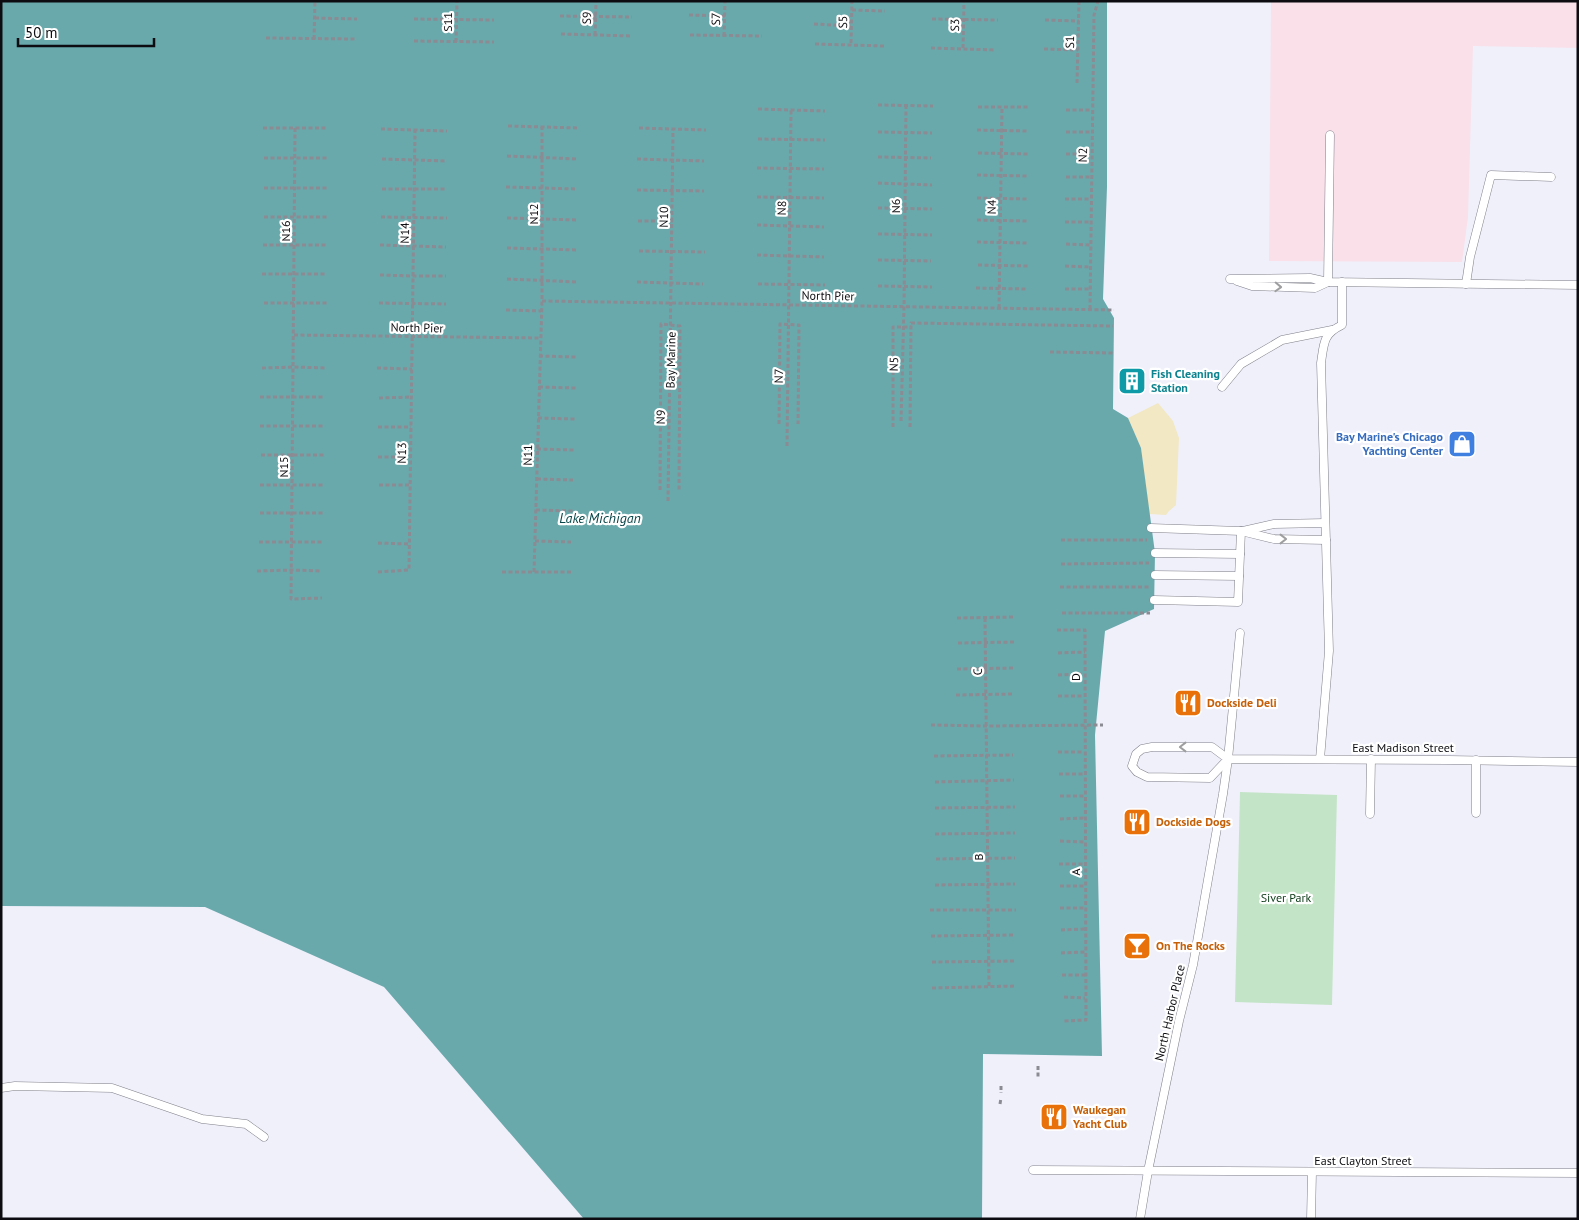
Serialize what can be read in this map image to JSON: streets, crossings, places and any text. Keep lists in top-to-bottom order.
{
  "streets": {
    "lane": ["East Madison Street", "North Harbor Place", "East Clayton Street"],
    "path": [
      "S9",
      "S7",
      "S11",
      "S5",
      "S3",
      "S1",
      "N2",
      "N6",
      "N4",
      "N8",
      "N12",
      "N10",
      "N16",
      "N14",
      "North Pier",
      "Bay Marine",
      "N5",
      "N7",
      "N9",
      "N13",
      "N11",
      "N15",
      "C",
      "D",
      "B",
      "A"
    ]
  },
  "crossings": [
    ["N2", "North Pier"],
    ["N6", "N5"],
    ["N4", "North Pier"],
    ["N8", "N7"],
    ["N12", "North Pier"],
    ["N12", "N11"],
    ["N10", "N9"],
    ["N16", "North Pier"],
    ["N16", "N15"],
    ["N14", "N13"],
    ["North Pier", "N11"],
    ["North Pier", "N15"],
    ["Bay Marine", "N9"],
    ["C", "B"],
    ["D", "A"],
    ["East Madison Street", "North Harbor Place"],
    ["North Harbor Place", "East Clayton Street"]
  ],
  "water": ["Lake Michigan"],
  "parks": ["Siver Park"],
  "places": {
    "building": ["Fish Cleaning Station"],
    "shop": ["Bay Marine's Chicago Yachting Center"],
    "restaurant": ["Dockside Deli", "Dockside Dogs", "Waukegan Yacht Club"],
    "bar": ["On The Rocks"]
  },
  "scale_bar": "50 m"
}
